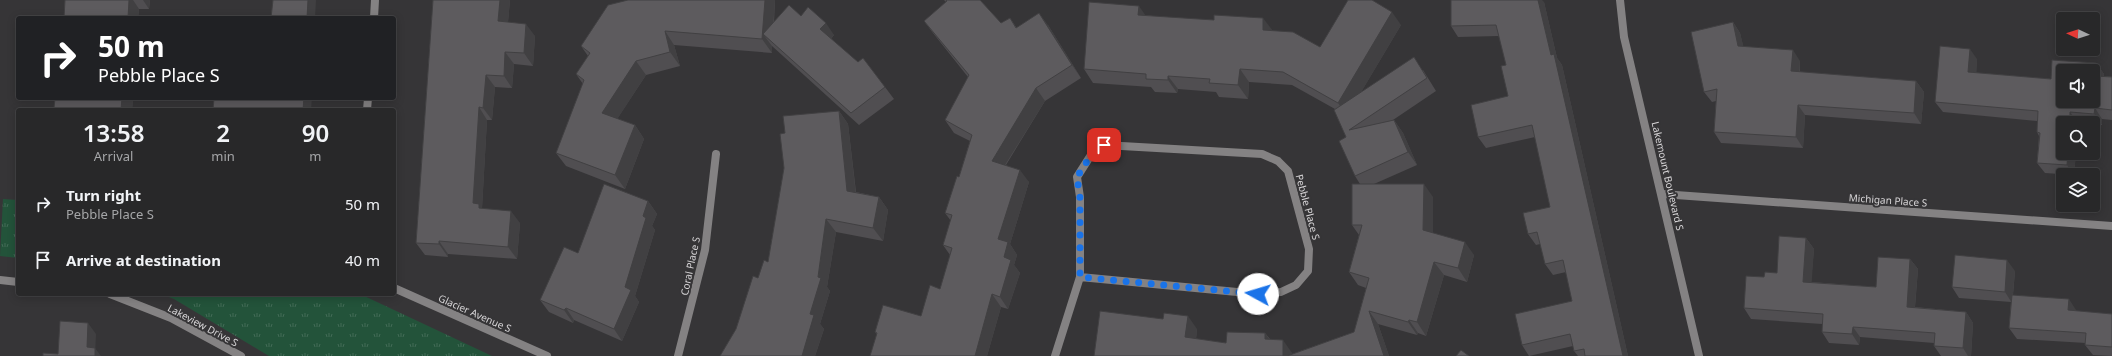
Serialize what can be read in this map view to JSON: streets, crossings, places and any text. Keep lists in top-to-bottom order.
{
  "streets": {
    "street": [
      "Lakemount Boulevard S",
      "Michigan Place S",
      "Pebble Place S",
      "Coral Place S",
      "Glacier Avenue S",
      "Lakeview Drive S"
    ]
  },
  "crossings": [
    ["Lakemount Boulevard S", "Michigan Place S"]
  ],
  "north": "left",
  "page": {
    "turn": ["50 m", "Pebble Place S"],
    "eta": [
      "13:58",
      "Arrival",
      "2",
      "min",
      "90",
      "m"
    ],
    "list": [
      {
        "name": "Turn right",
        "note": "Pebble Place S",
        "value": "50 m"
      },
      {
        "name": "Arrive at destination",
        "value": "40 m"
      }
    ]
  }
}
